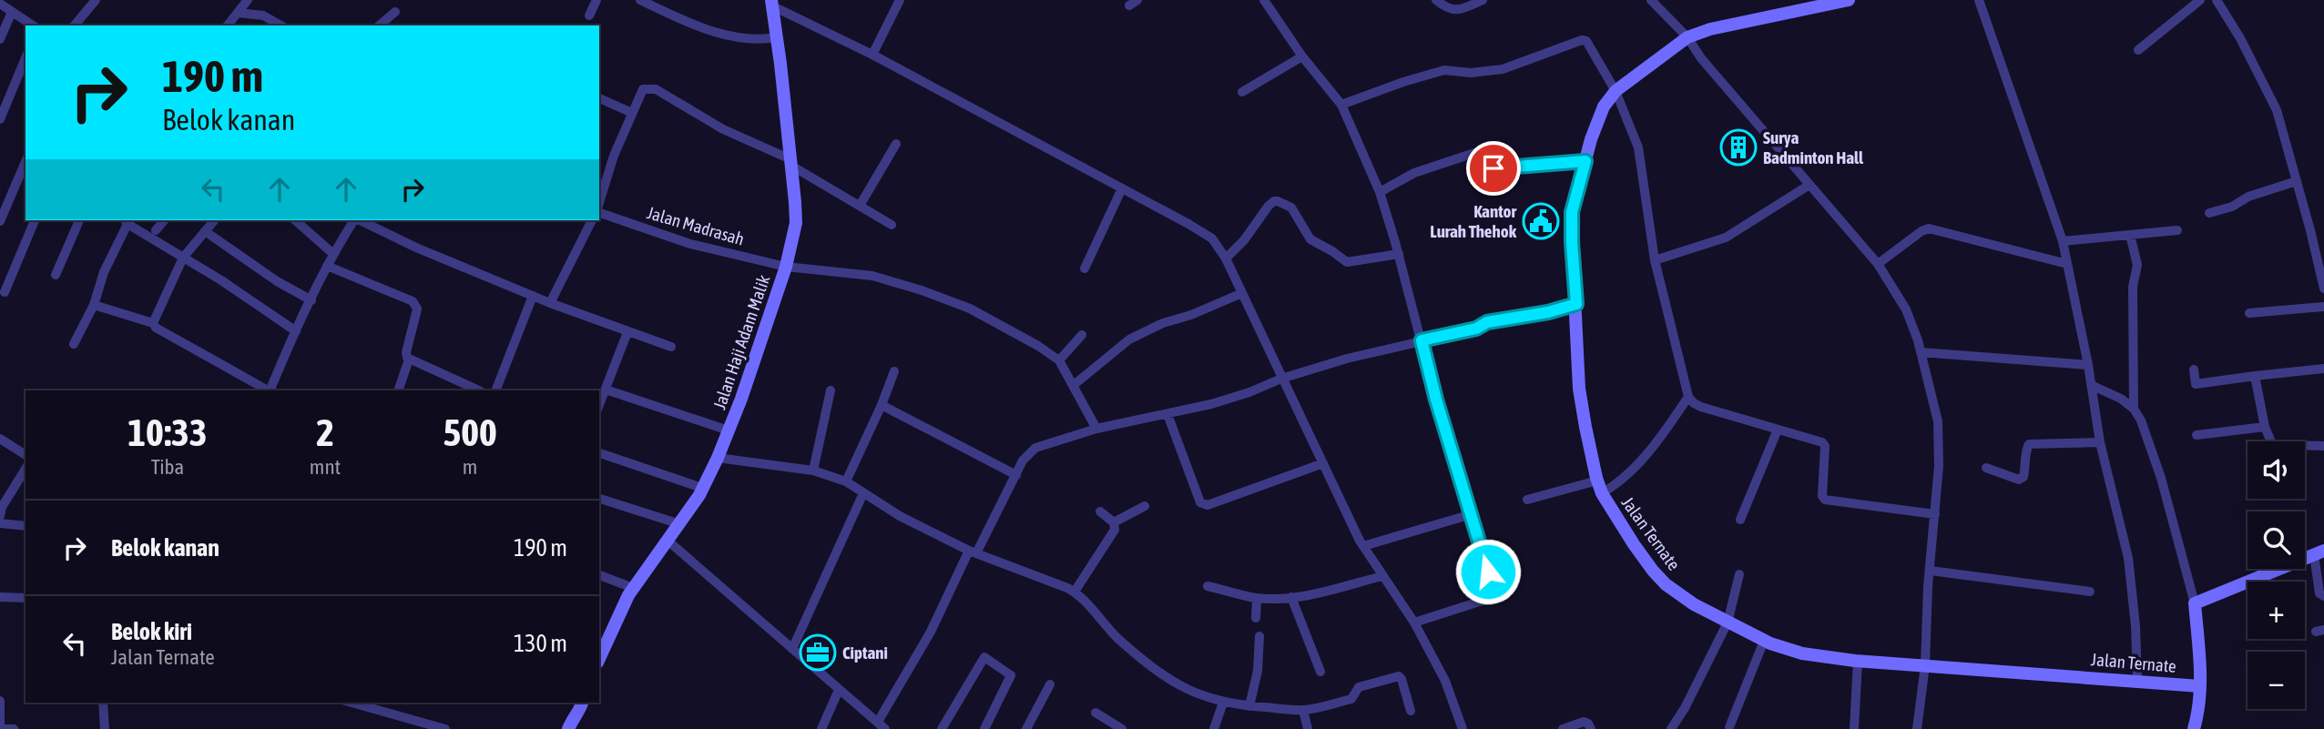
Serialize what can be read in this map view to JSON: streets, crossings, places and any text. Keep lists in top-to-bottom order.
{
  "streets": {
    "street": ["Jalan Madrasah", "Jalan Haji Adam Malik", "Jalan Ternate"]
  },
  "crossings": [
    ["Jalan Madrasah", "Jalan Haji Adam Malik"]
  ],
  "places": {
    "building": ["Surya Badminton Hall"],
    "public building": ["Kantor Lurah Thehok"],
    "office": ["Ciptani"]
  },
  "page": {
    "turn": ["190 m", "Belok kanan"],
    "eta": [
      "10:33",
      "Tiba",
      "2",
      "mnt",
      "500",
      "m"
    ],
    "map_buttons": ["+", "−"],
    "list": [
      {
        "name": "Belok kanan",
        "value": "190 m"
      },
      {
        "name": "Belok kiri",
        "note": "Jalan Ternate",
        "value": "130 m"
      }
    ]
  }
}
